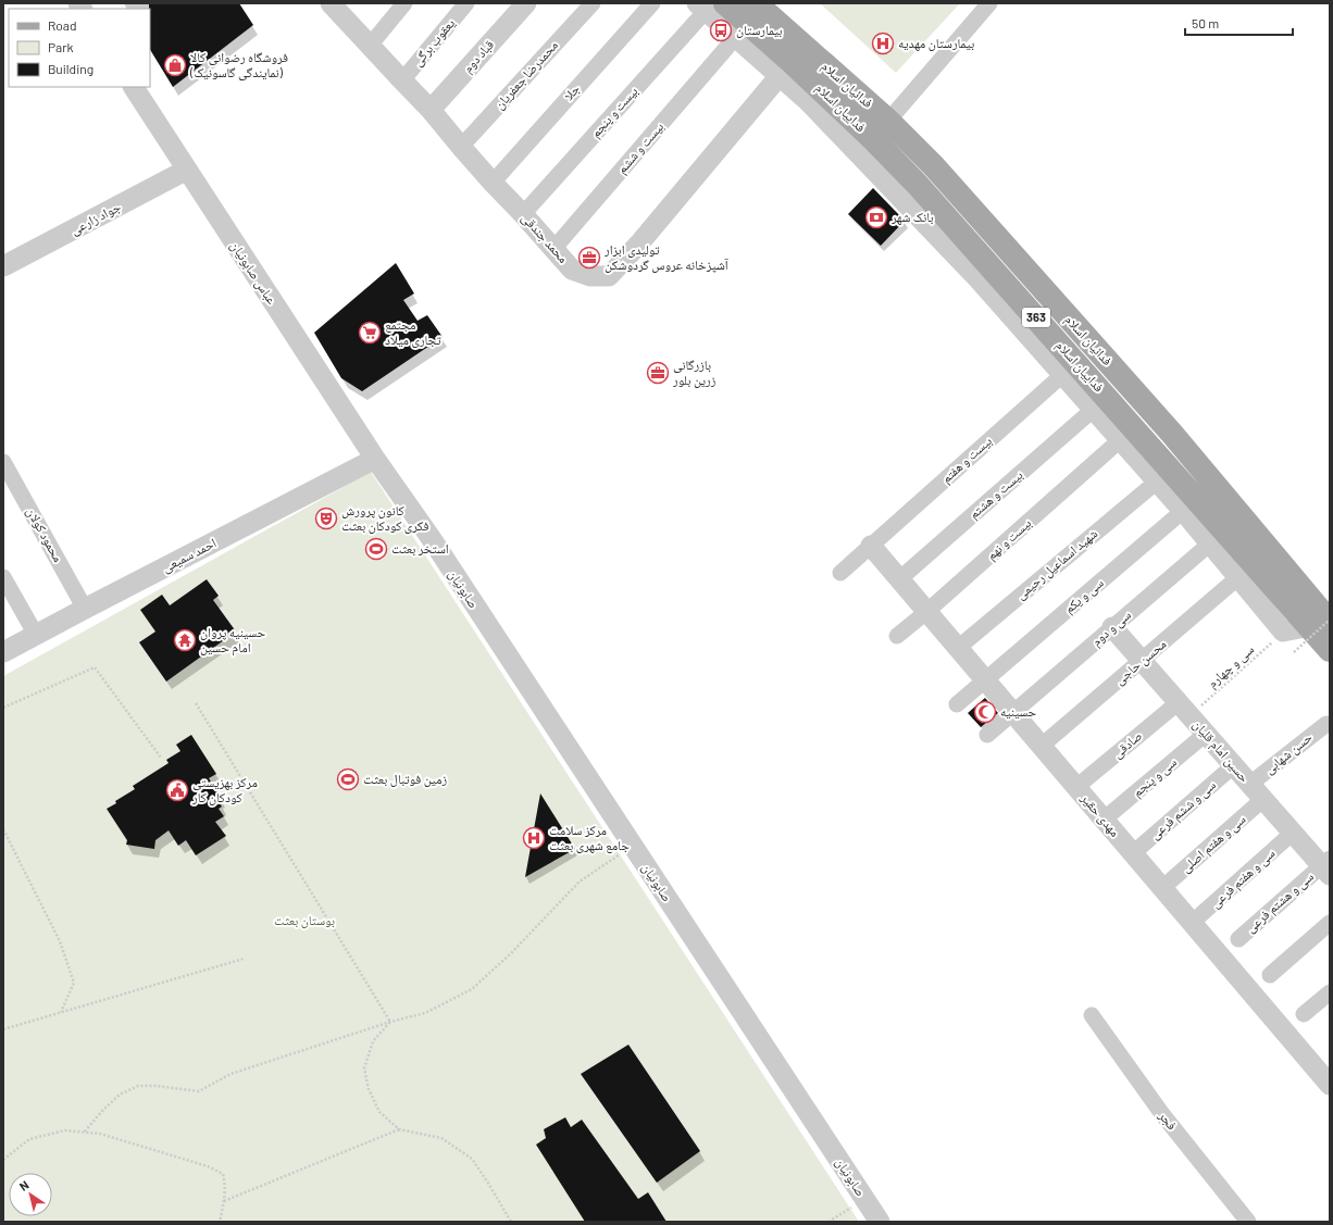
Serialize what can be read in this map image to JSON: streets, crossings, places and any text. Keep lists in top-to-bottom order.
{
  "streets": {
    "main road": ["فدائیان اسلام", "فداییان اسلام", "363"],
    "street": [
      "یعقوب برگی",
      "قباد دوم",
      "محمدرضا جعفریان",
      "جلا",
      "بیست و پنجم",
      "بیست و ششم",
      "جواد زارعی",
      "محمد جندقی",
      "عباس صابونیان",
      "بیست و هفتم",
      "بیست و هشتم",
      "محمود کولان",
      "بیست و نهم",
      "احمد سمیعی",
      "شهید اسماعیل رحیمی",
      "صابونیان",
      "سی و یکم",
      "سی و دوم",
      "محسن حاجی",
      "صادقی",
      "حسین امام قلیان",
      "حسن شهابی",
      "سی و پنجم",
      "سی و ششم فرعی",
      "مهدی حقیر",
      "سی و هفتم اصلی",
      "سی و هفتم فرعی",
      "سی و هشتم فرعی",
      "فجر"
    ],
    "path": ["سی و چهارم"]
  },
  "crossings": [
    ["یعقوب برگی", "محمد جندقی"],
    ["قباد دوم", "محمد جندقی"],
    ["محمدرضا جعفریان", "محمد جندقی"],
    ["فدائیان اسلام", "فداییان اسلام"],
    ["جلا", "محمد جندقی"],
    ["فداییان اسلام", "بیست و پنجم"],
    ["فداییان اسلام", "محمد جندقی"],
    ["بیست و پنجم", "محمد جندقی"],
    ["بیست و ششم", "محمد جندقی"],
    ["جواد زارعی", "عباس صابونیان"],
    ["عباس صابونیان", "احمد سمیعی"],
    ["عباس صابونیان", "صابونیان"],
    ["بیست و هفتم", "مهدی حقیر"],
    ["بیست و هشتم", "مهدی حقیر"],
    ["محمود کولان", "احمد سمیعی"],
    ["بیست و نهم", "مهدی حقیر"],
    ["احمد سمیعی", "صابونیان"],
    ["شهید اسماعیل رحیمی", "مهدی حقیر"],
    ["سی و یکم", "مهدی حقیر"],
    ["سی و دوم", "حسین امام قلیان"],
    ["سی و دوم", "مهدی حقیر"],
    ["محسن حاجی", "حسین امام قلیان"],
    ["محسن حاجی", "مهدی حقیر"],
    ["سی و چهارم", "صادقی"],
    ["سی و چهارم", "حسین امام قلیان"],
    ["صادقی", "حسین امام قلیان"],
    ["صادقی", "مهدی حقیر"],
    ["حسین امام قلیان", "حسن شهابی"],
    ["حسین امام قلیان", "سی و پنجم"],
    ["حسین امام قلیان", "سی و ششم فرعی"],
    ["حسین امام قلیان", "سی و هفتم اصلی"],
    ["حسین امام قلیان", "سی و هفتم فرعی"],
    ["حسین امام قلیان", "سی و هشتم فرعی"],
    ["سی و پنجم", "مهدی حقیر"],
    ["سی و ششم فرعی", "مهدی حقیر"],
    ["مهدی حقیر", "سی و هفتم اصلی"],
    ["مهدی حقیر", "سی و هفتم فرعی"]
  ],
  "parks": ["بوستان بعثت"],
  "places": {
    "bus stop": ["بیمارستان"],
    "hospital": ["بیمارستان مهدیه", "مرکز سلامت جامع شهری بعثت"],
    "shop": ["فروشگاه رضوانی کالا (نمایندگی گاسونیک)"],
    "bank": ["بانک شهر"],
    "office": ["تولیدی ابزار آشپزخانه عروس گردوشکن", "بازرگانی زرین بلور"],
    "supermarket": ["مجتمع تجاری میلاد"],
    "theatre": ["کانون پرورش فکری کودکان بعثت"],
    "sports": ["استخر بعثت", "زمین فوتبال بعثت"],
    "temple": ["حسینیه پروان امام حسین"],
    "mosque": ["حسینیه"],
    "public building": ["مرکز بهزیستی کودکان کار"]
  },
  "legend": ["Road", "Park", "Building"],
  "scale_bar": "50 m",
  "north": "top left"
}
